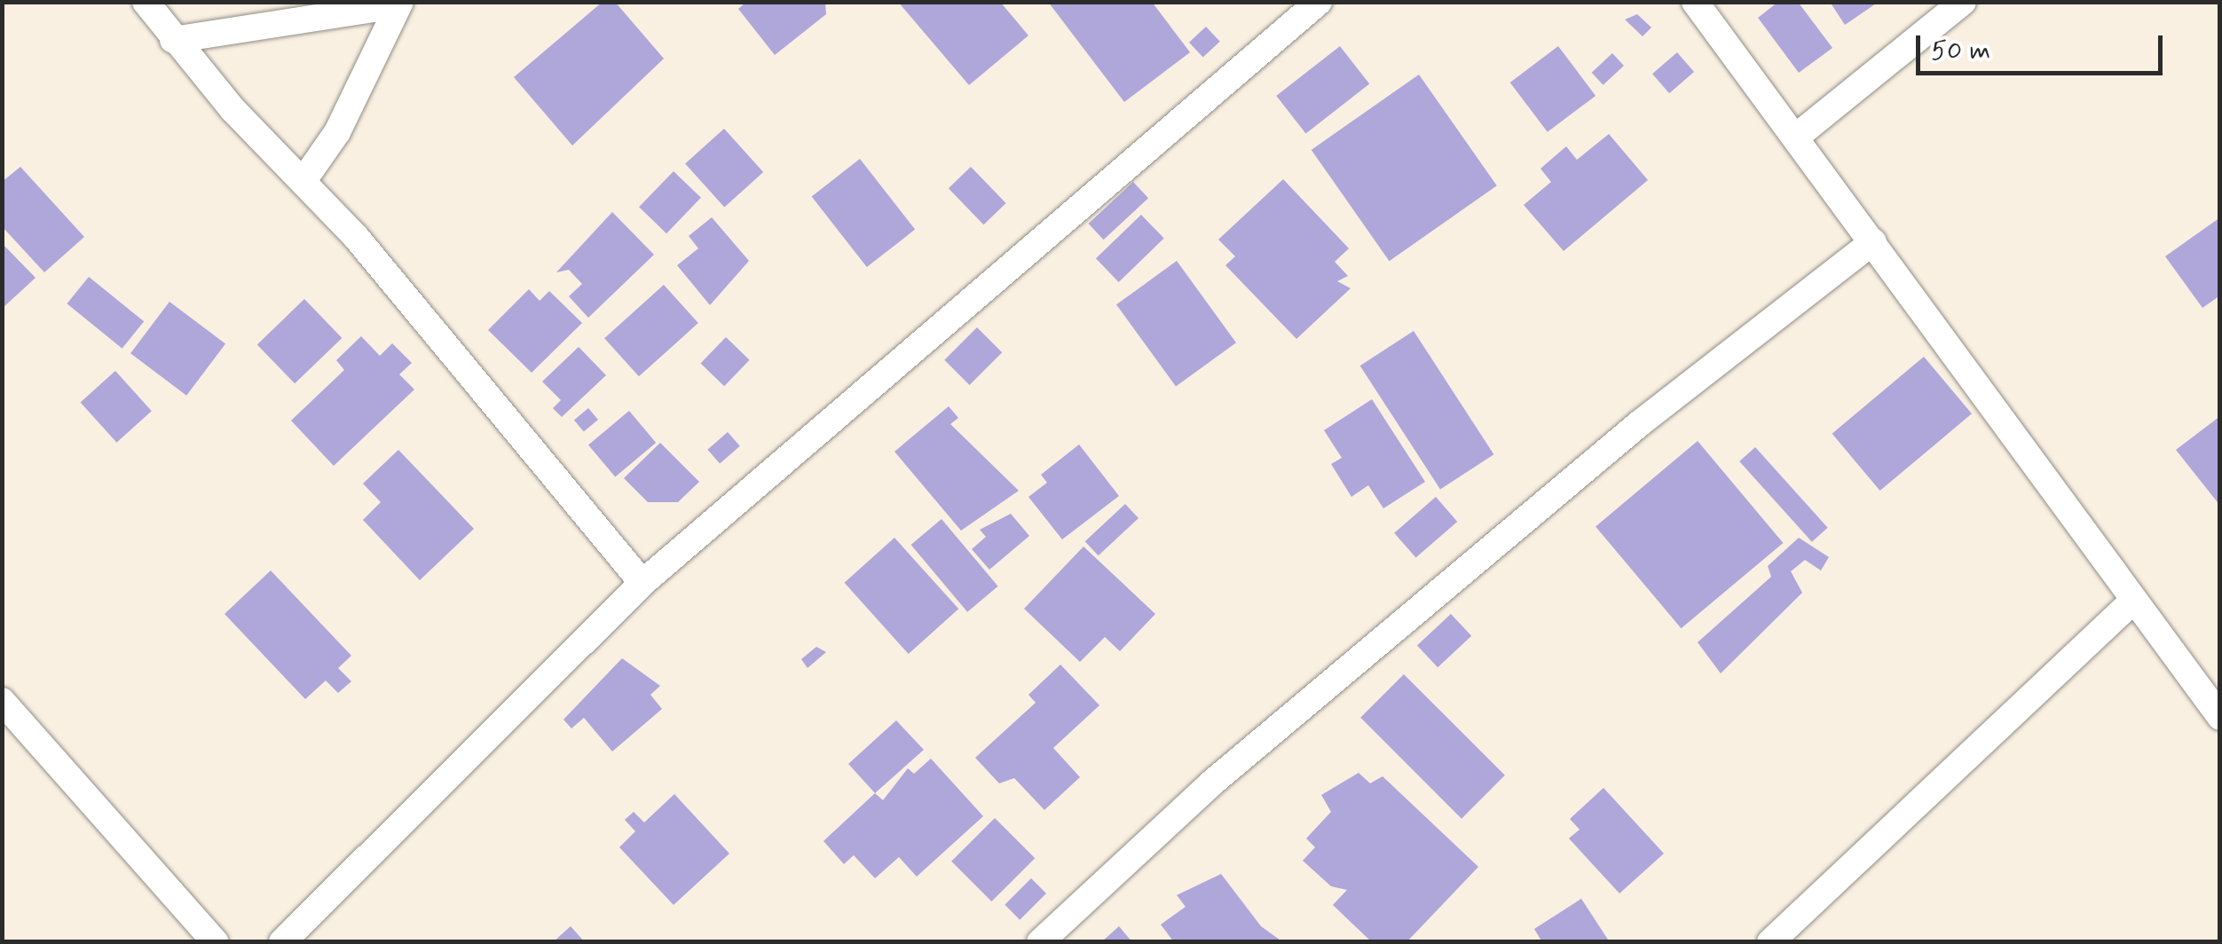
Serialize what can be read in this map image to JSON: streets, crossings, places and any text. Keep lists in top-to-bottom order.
{
  "scale_bar": "50 m"
}
